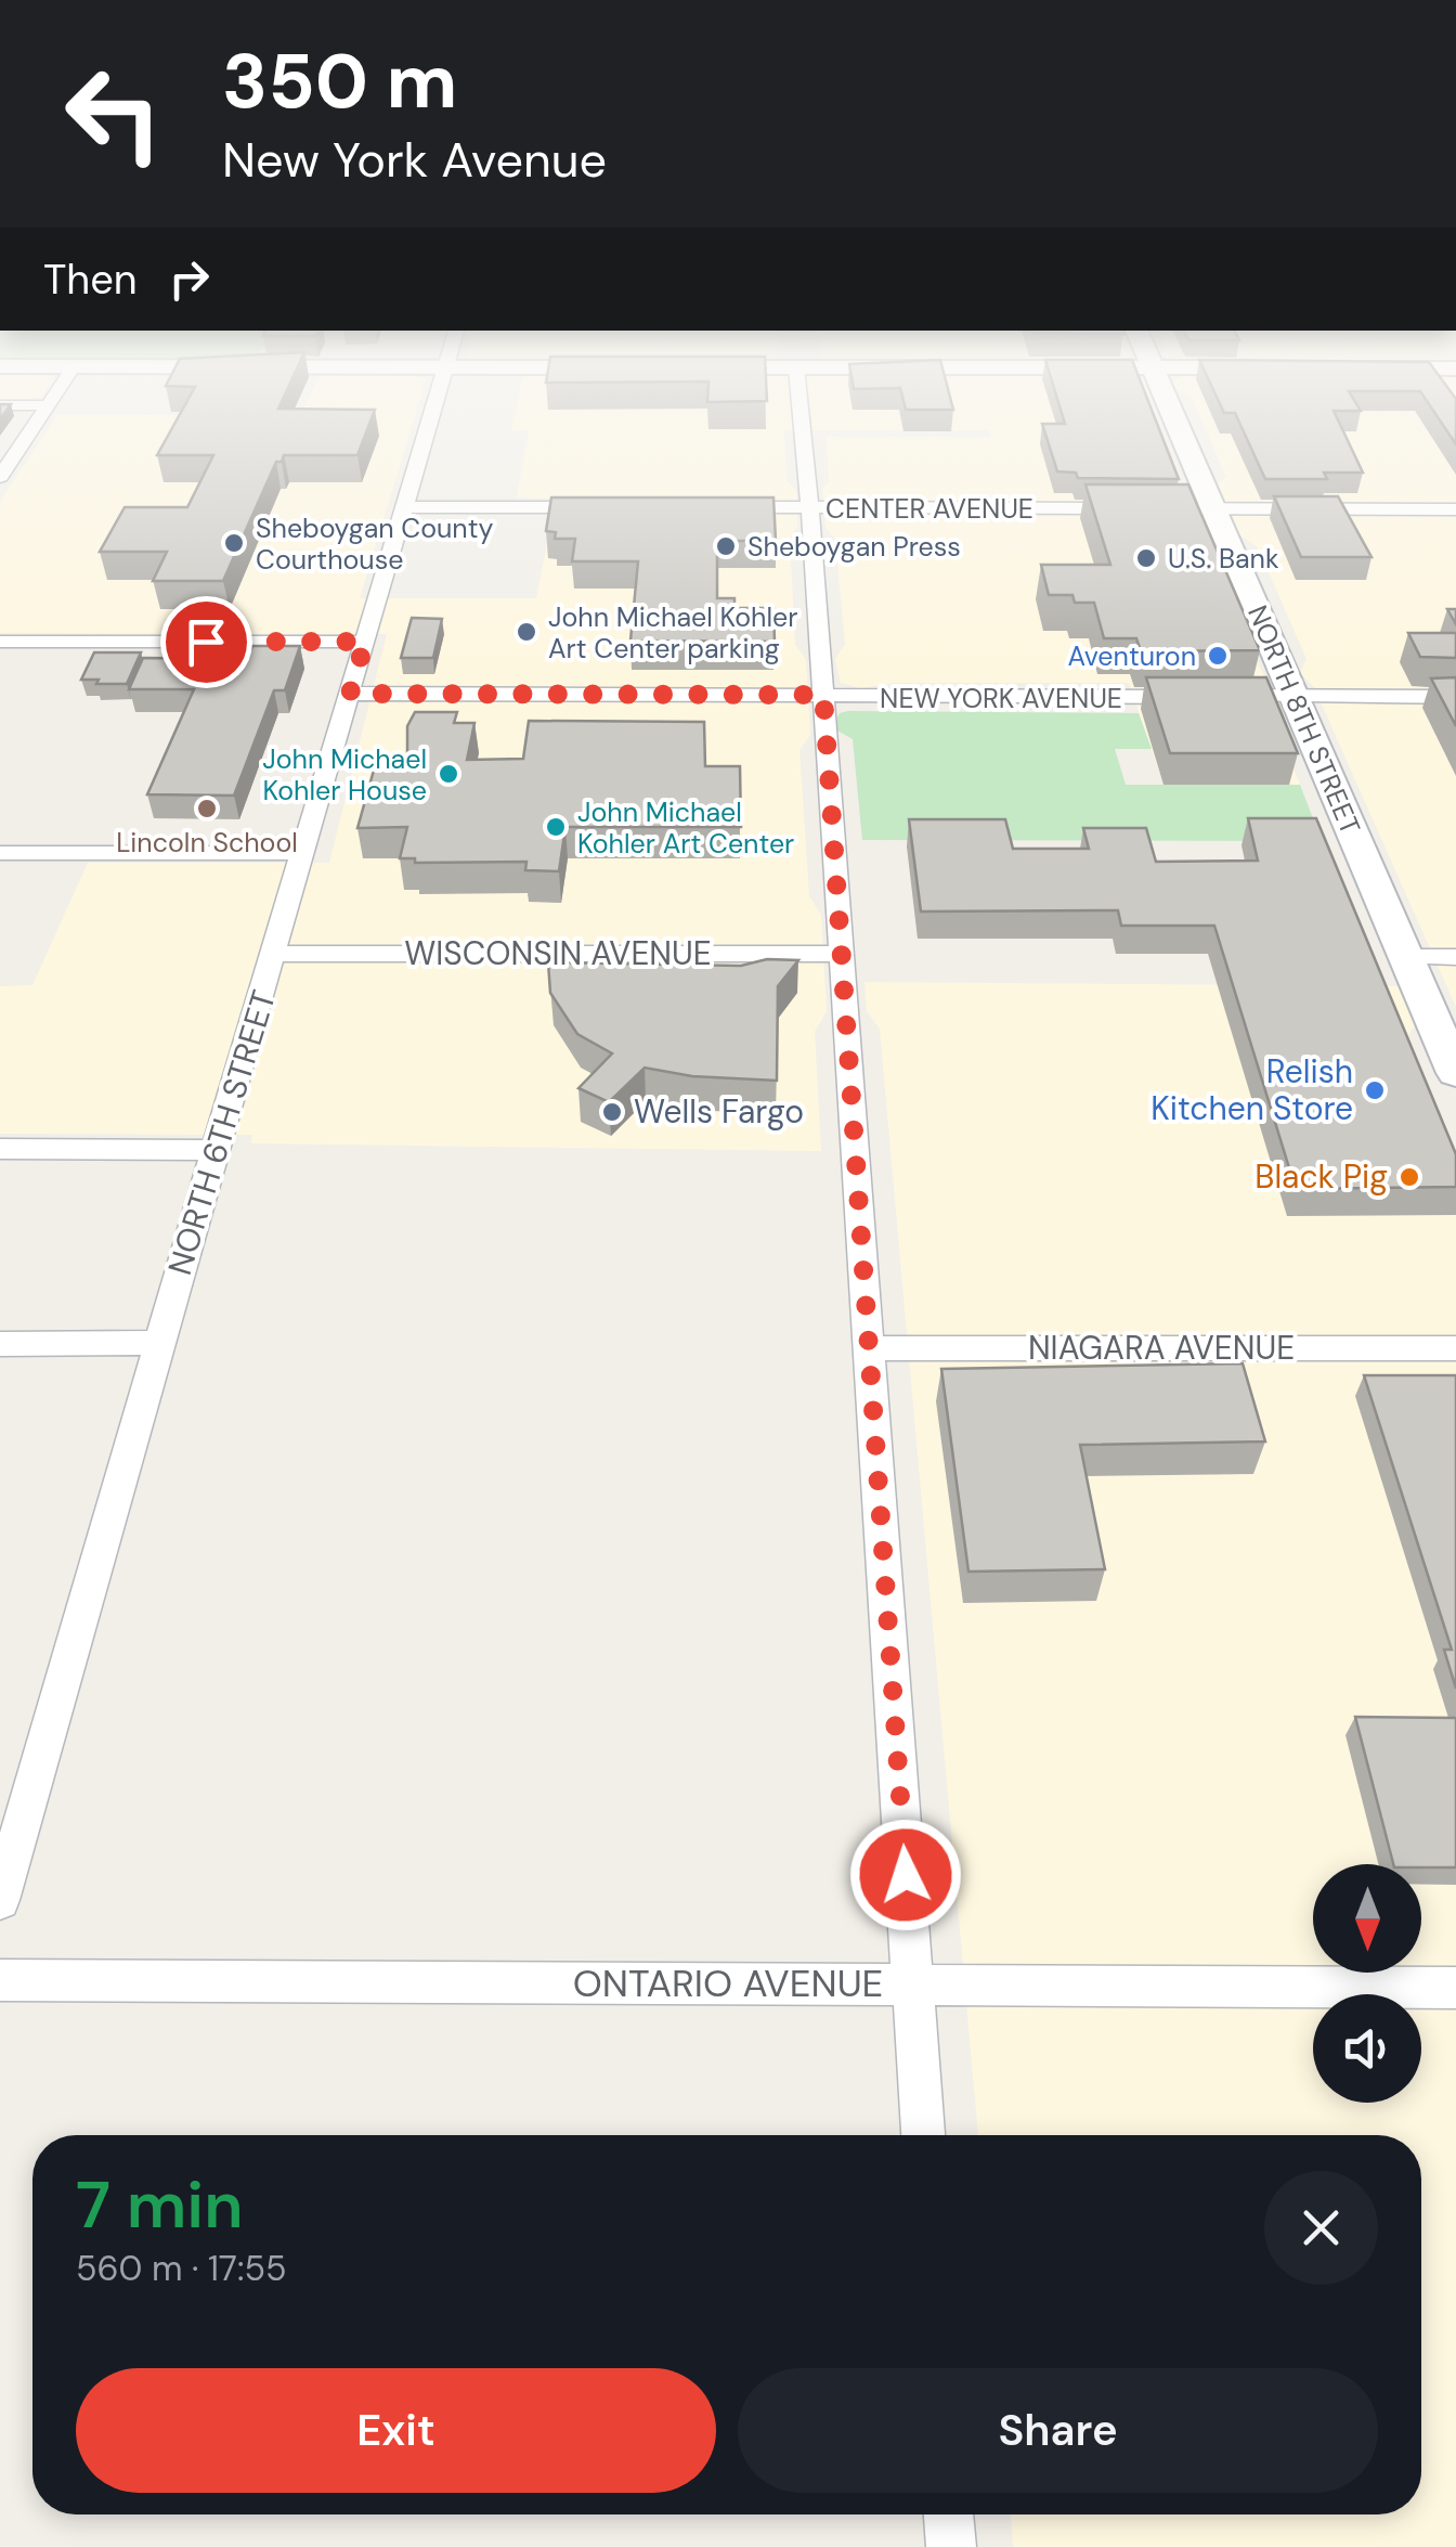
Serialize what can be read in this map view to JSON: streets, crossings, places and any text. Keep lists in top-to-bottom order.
{
  "streets": {
    "street": [
      "CENTER AVENUE",
      "NEW YORK AVENUE",
      "NORTH 8TH STREET",
      "WISCONSIN AVENUE",
      "NORTH 6TH STREET",
      "NIAGARA AVENUE",
      "ONTARIO AVENUE"
    ]
  },
  "crossings": [
    ["CENTER AVENUE", "NORTH 8TH STREET"],
    ["NEW YORK AVENUE", "NORTH 8TH STREET"],
    ["NEW YORK AVENUE", "NORTH 6TH STREET"],
    ["WISCONSIN AVENUE", "NORTH 6TH STREET"]
  ],
  "places": [
    "Sheboygan County Courthouse",
    "Sheboygan Press",
    "U.S. Bank",
    "John Michael Kohler Art Center parking",
    "Aventuron",
    "John Michael Kohler House",
    "Lincoln School",
    "John Michael Kohler Art Center",
    "Relish Kitchen Store",
    "Wells Fargo",
    "Black Pig"
  ],
  "north": "bottom",
  "page": {
    "turn": ["350 m", "New York Avenue"],
    "then": "Then",
    "heading": ["7 min", "560 m · 17:55"],
    "buttons": ["Exit", "Share"]
  }
}
